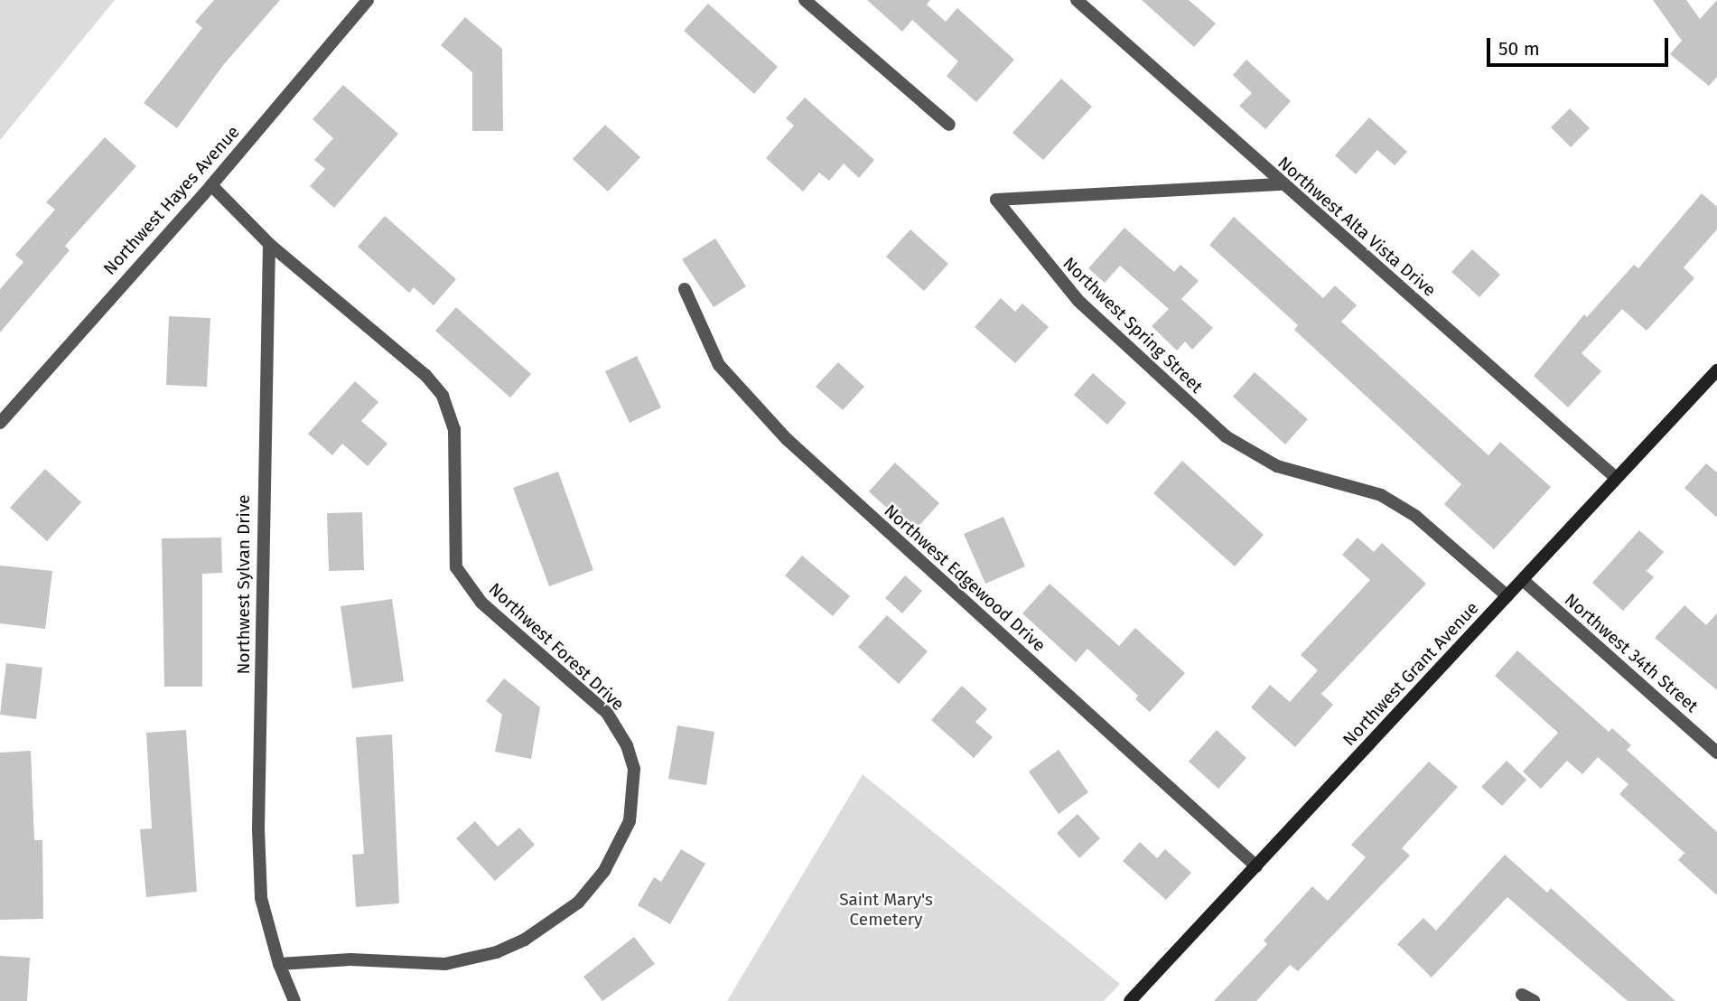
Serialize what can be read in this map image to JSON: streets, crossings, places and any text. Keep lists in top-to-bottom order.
{
  "streets": {
    "street": [
      "Northwest Hayes Avenue",
      "Northwest Alta Vista Drive",
      "Northwest Spring Street",
      "Northwest Edgewood Drive",
      "Northwest Sylvan Drive",
      "Northwest Forest Drive",
      "Northwest 34th Street",
      "Northwest Grant Avenue"
    ]
  },
  "crossings": [
    ["Northwest Alta Vista Drive", "Northwest Spring Street"],
    ["Northwest Alta Vista Drive", "Northwest Grant Avenue"],
    ["Northwest Spring Street", "Northwest Grant Avenue"],
    ["Northwest Edgewood Drive", "Northwest Grant Avenue"],
    ["Northwest Sylvan Drive", "Northwest Forest Drive"],
    ["Northwest 34th Street", "Northwest Grant Avenue"]
  ],
  "parks": ["Saint Mary's Cemetery"],
  "scale_bar": "50 m"
}
